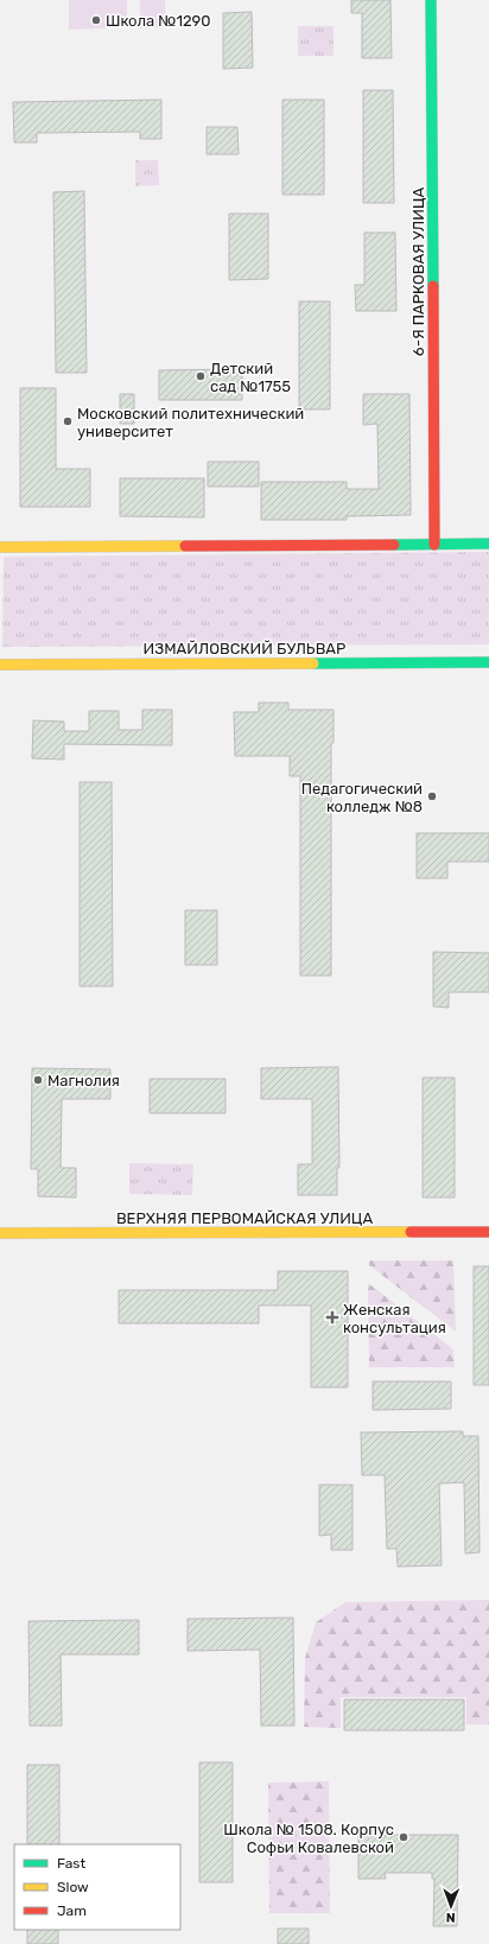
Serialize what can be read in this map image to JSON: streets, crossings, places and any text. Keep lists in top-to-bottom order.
{
  "streets": {
    "street": ["6-Я ПАРКОВАЯ УЛИЦА", "ИЗМАЙЛОВСКИЙ БУЛЬВАР", "ВЕРХНЯЯ ПЕРВОМАЙСКАЯ УЛИЦА"]
  },
  "places": {
    "other": [
      "Школа №1290",
      "Детский сад №1755",
      "Московский политехнический университет",
      "Педагогический колледж №8",
      "Магнолия",
      "Школа № 1508. Корпус Софьи Ковалевской"
    ],
    "health": ["Женская консультация"]
  },
  "legend": ["Fast", "Slow", "Jam"],
  "north": "bottom"
}
